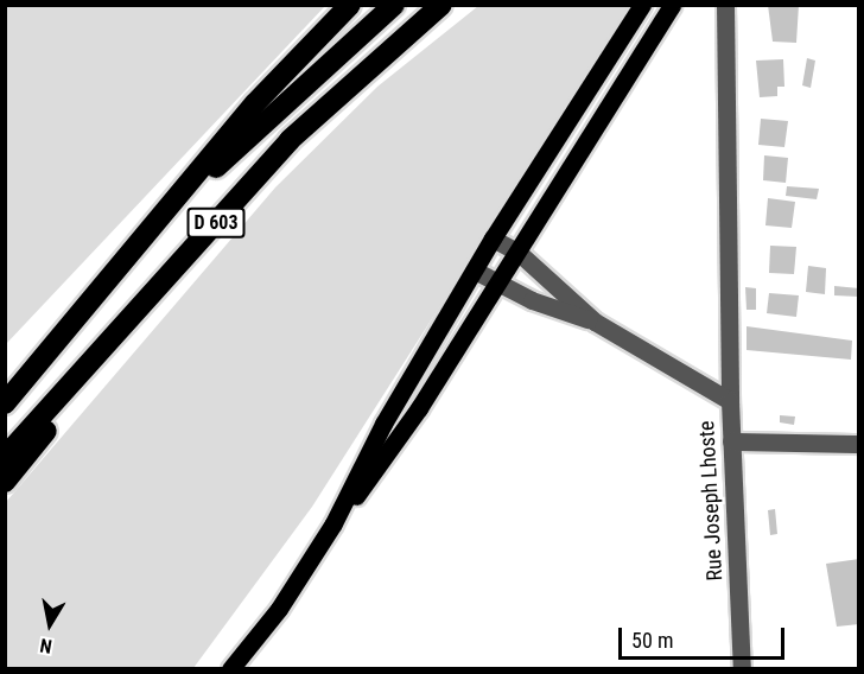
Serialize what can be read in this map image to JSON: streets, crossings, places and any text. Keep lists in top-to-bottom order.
{
  "streets": {
    "highway": ["D 603"],
    "street": ["Rue Joseph Lhoste"]
  },
  "scale_bar": "50 m",
  "north": "bottom"
}
